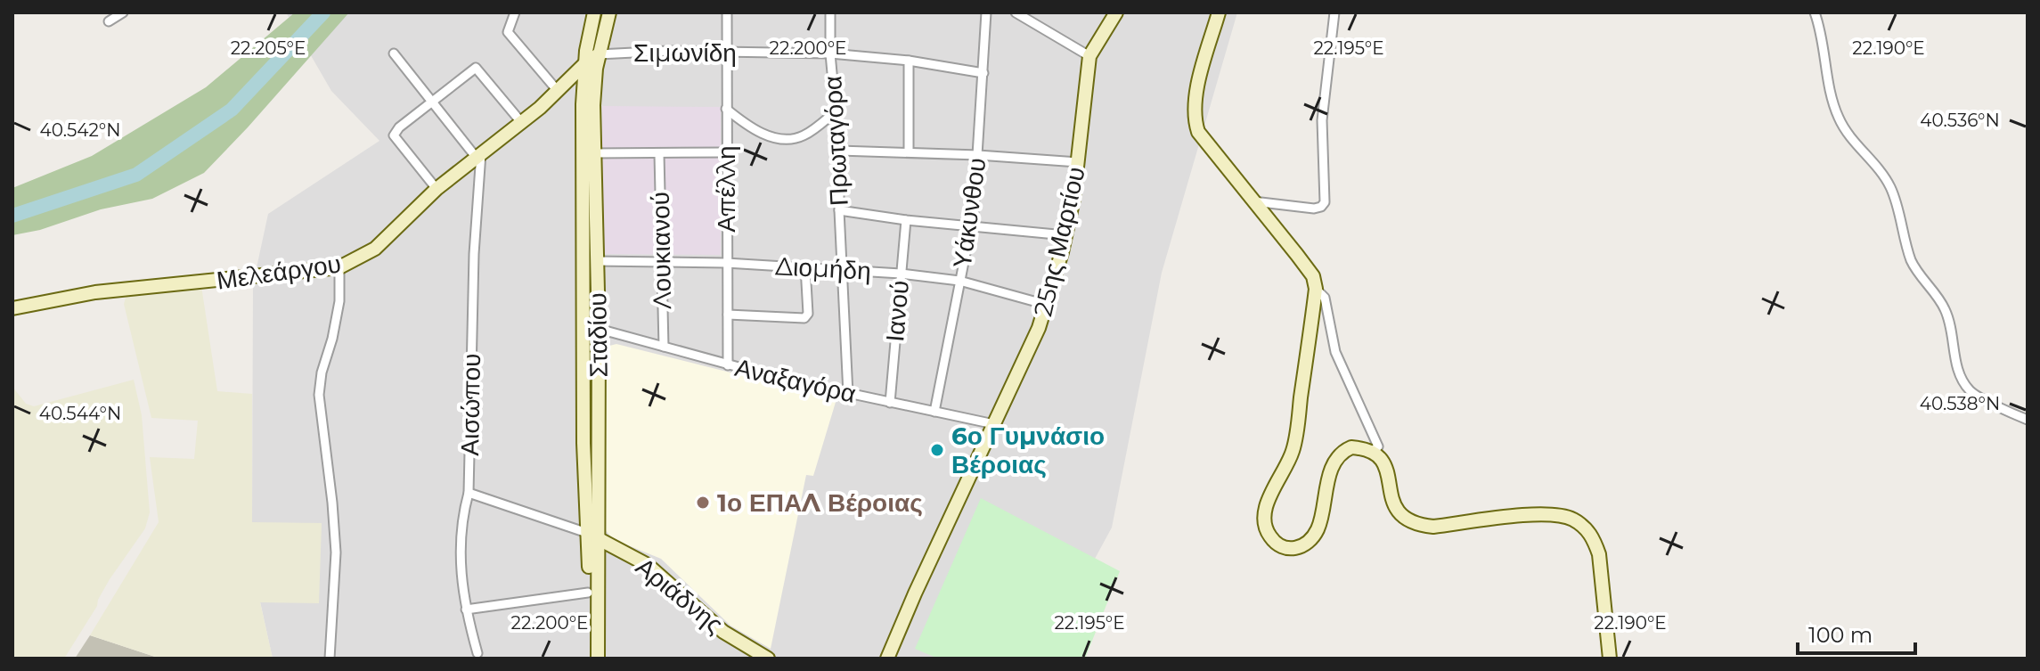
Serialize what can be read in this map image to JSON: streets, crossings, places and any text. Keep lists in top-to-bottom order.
{
  "streets": {
    "street": [
      "Σιμωνίδη",
      "Πρωταγόρα",
      "Απέλλη",
      "Υάκυνθου",
      "25ης Μαρτίου",
      "Λουκιανού",
      "Διομήδη",
      "Μελεάργου",
      "Ιανού",
      "Σταδίου",
      "Αναξαγόρα",
      "Αισώπου",
      "Αριάδνης"
    ]
  },
  "crossings": [
    ["Σιμωνίδη", "Πρωταγόρα"],
    ["Σιμωνίδη", "Απέλλη"],
    ["Σιμωνίδη", "Υάκυνθου"],
    ["Σιμωνίδη", "Μελεάργου"],
    ["Σιμωνίδη", "Σταδίου"],
    ["Πρωταγόρα", "Διομήδη"],
    ["Πρωταγόρα", "Αναξαγόρα"],
    ["Απέλλη", "Διομήδη"],
    ["Απέλλη", "Αναξαγόρα"],
    ["Υάκυνθου", "Διομήδη"],
    ["Υάκυνθου", "Αναξαγόρα"],
    ["25ης Μαρτίου", "Διομήδη"],
    ["25ης Μαρτίου", "Αναξαγόρα"],
    ["Λουκιανού", "Διομήδη"],
    ["Λουκιανού", "Αναξαγόρα"],
    ["Διομήδη", "Ιανού"],
    ["Διομήδη", "Σταδίου"],
    ["Μελεάργου", "Σταδίου"],
    ["Μελεάργου", "Αισώπου"],
    ["Ιανού", "Αναξαγόρα"],
    ["Σταδίου", "Αναξαγόρα"],
    ["Σταδίου", "Αριάδνης"],
    ["Αισώπου", "Αριάδνης"]
  ],
  "places": ["6ο Γυμνάσιο Βέροιας", "1ο ΕΠΑΛ Βέροιας"],
  "scale_bar": "100 m",
  "coordinates": [
    "22.205°E",
    "22.200°E",
    "22.195°E",
    "22.190°E",
    "40.536°N",
    "40.542°N",
    "40.538°N",
    "40.544°N"
  ]
}
